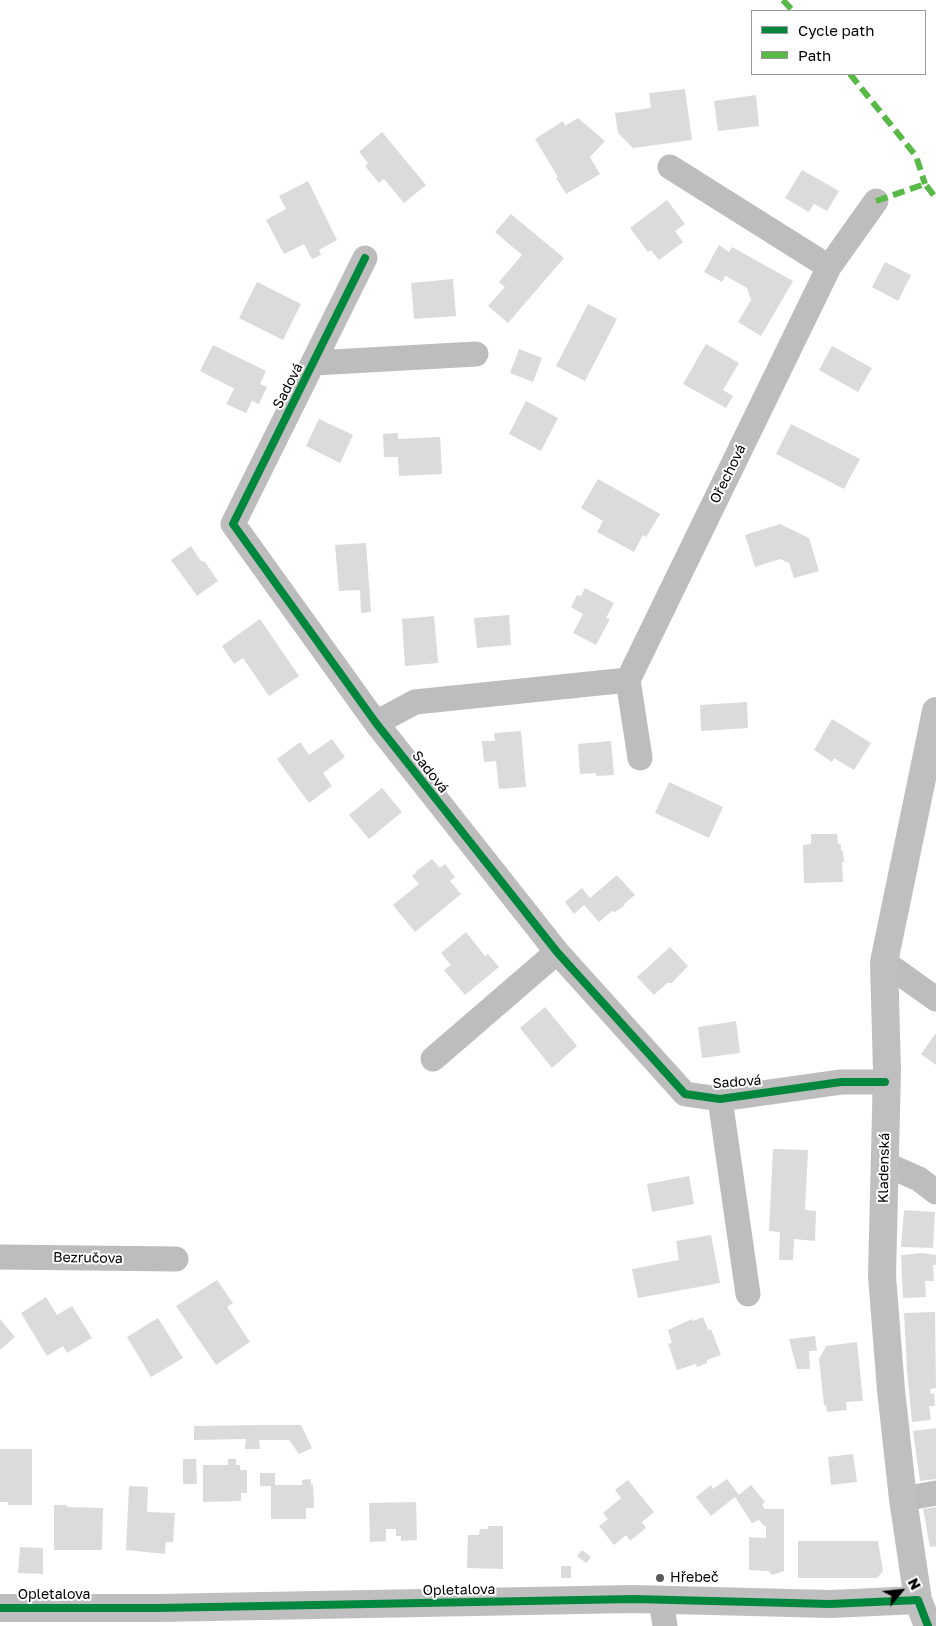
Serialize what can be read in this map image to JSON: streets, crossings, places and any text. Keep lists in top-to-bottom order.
{
  "streets": {
    "street": [
      "Sadová",
      "Ořechová",
      "Kladenská",
      "Bezručova",
      "Opletalova"
    ]
  },
  "crossings": [
    ["Sadová", "Kladenská"],
    ["Kladenská", "Opletalova"]
  ],
  "places": ["Hřebeč"],
  "legend": ["Cycle path", "Path"],
  "north": "top right"
}
